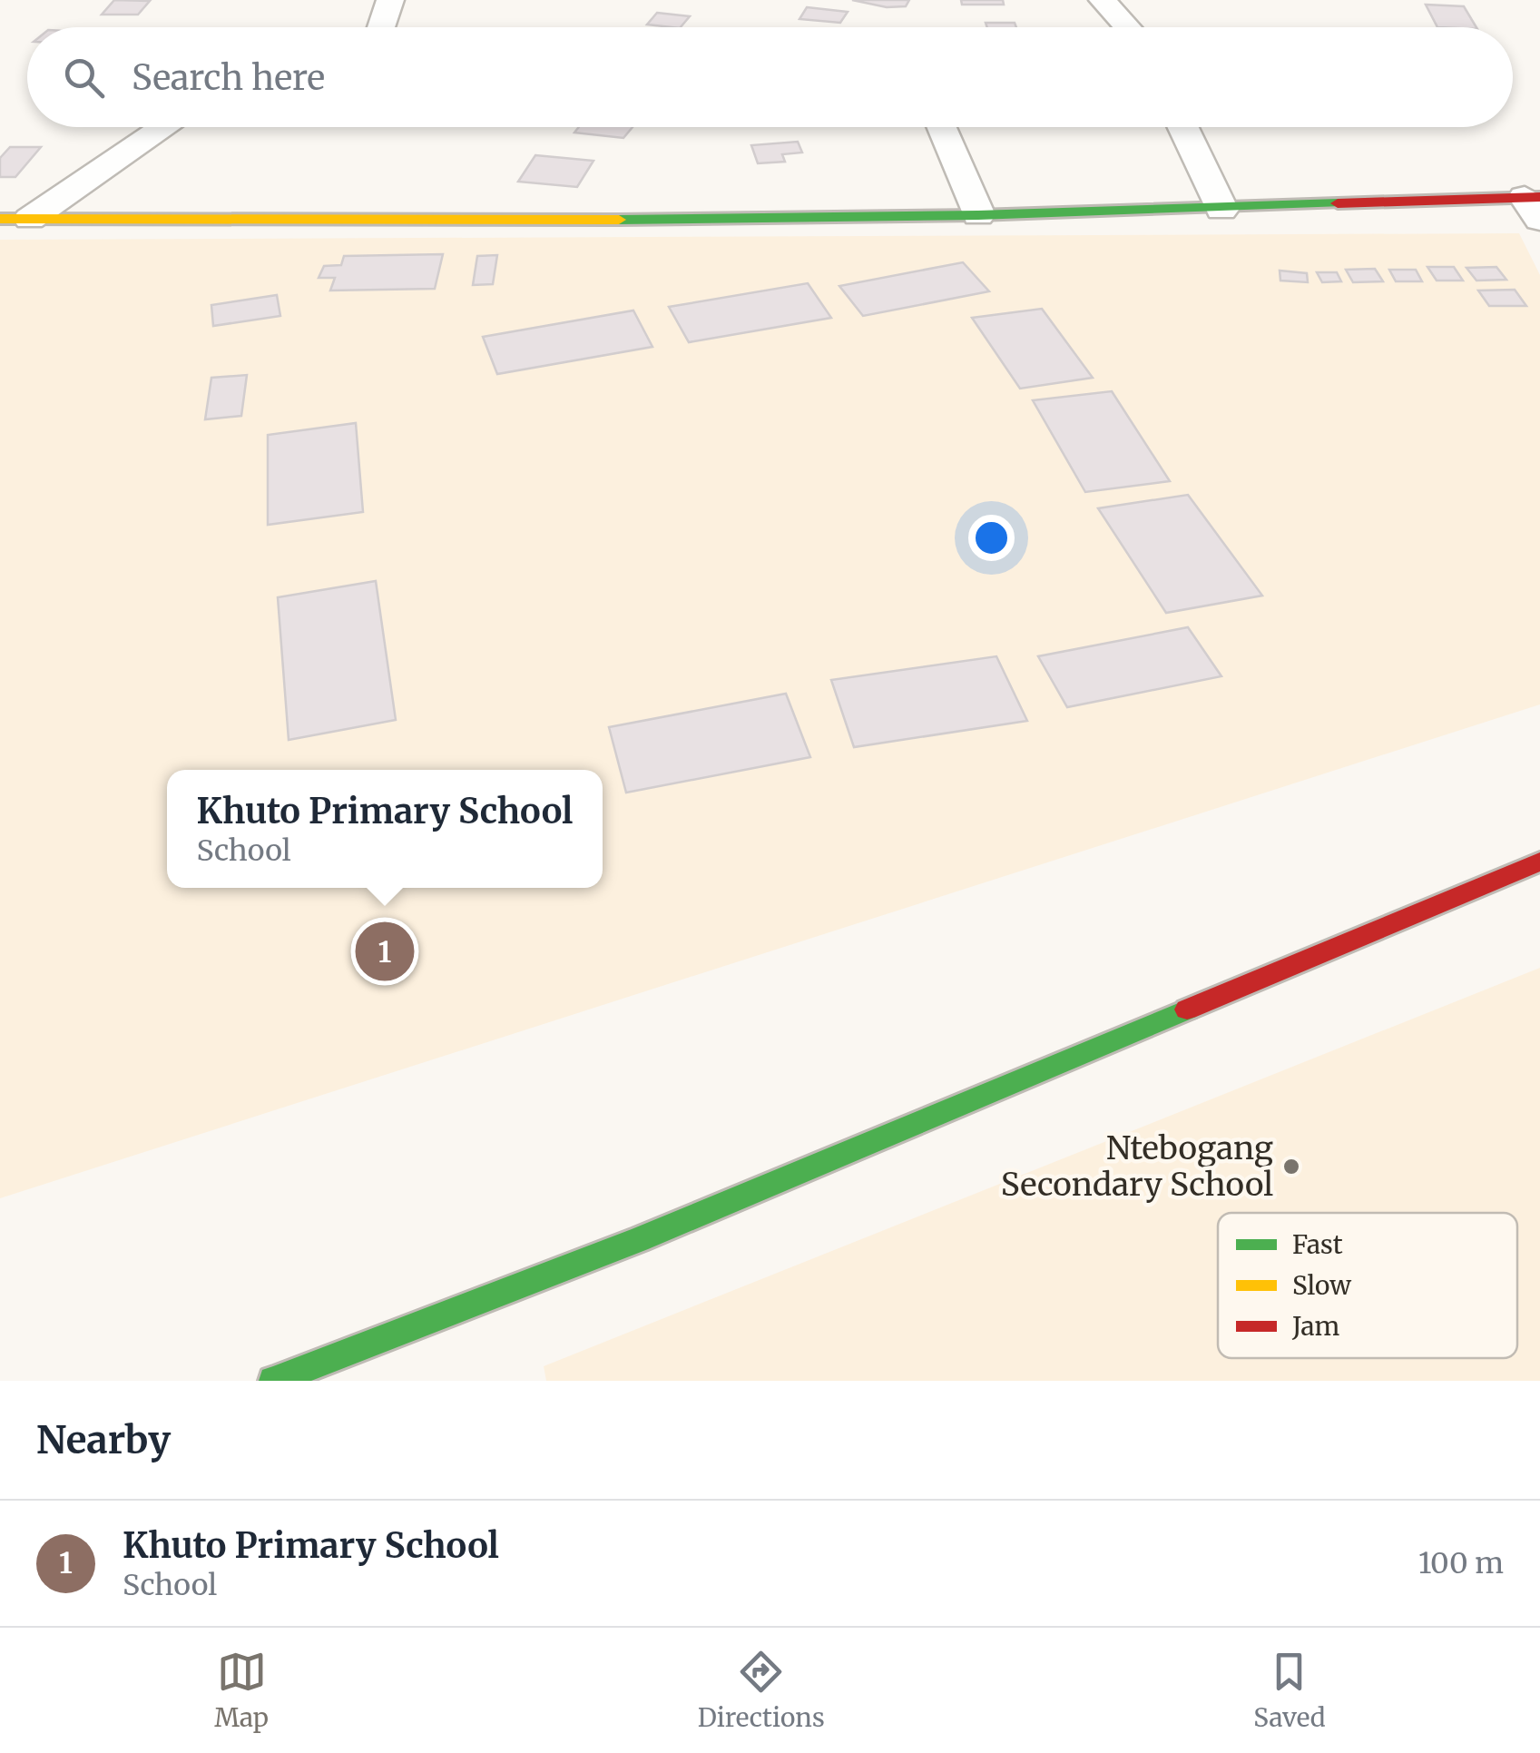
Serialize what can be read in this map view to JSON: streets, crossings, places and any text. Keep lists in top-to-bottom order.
{
  "places": ["Ntebogang Secondary School"],
  "legend": ["Fast", "Slow", "Jam"],
  "page": {
    "search": "Search here",
    "popup": ["Khuto Primary School", "School"],
    "pins": "1",
    "heading": "Nearby",
    "list": [
      {
        "mark": "1",
        "name": "Khuto Primary School",
        "note": "School",
        "value": "100 m"
      }
    ],
    "nav": ["Map", "Directions", "Saved"]
  }
}
